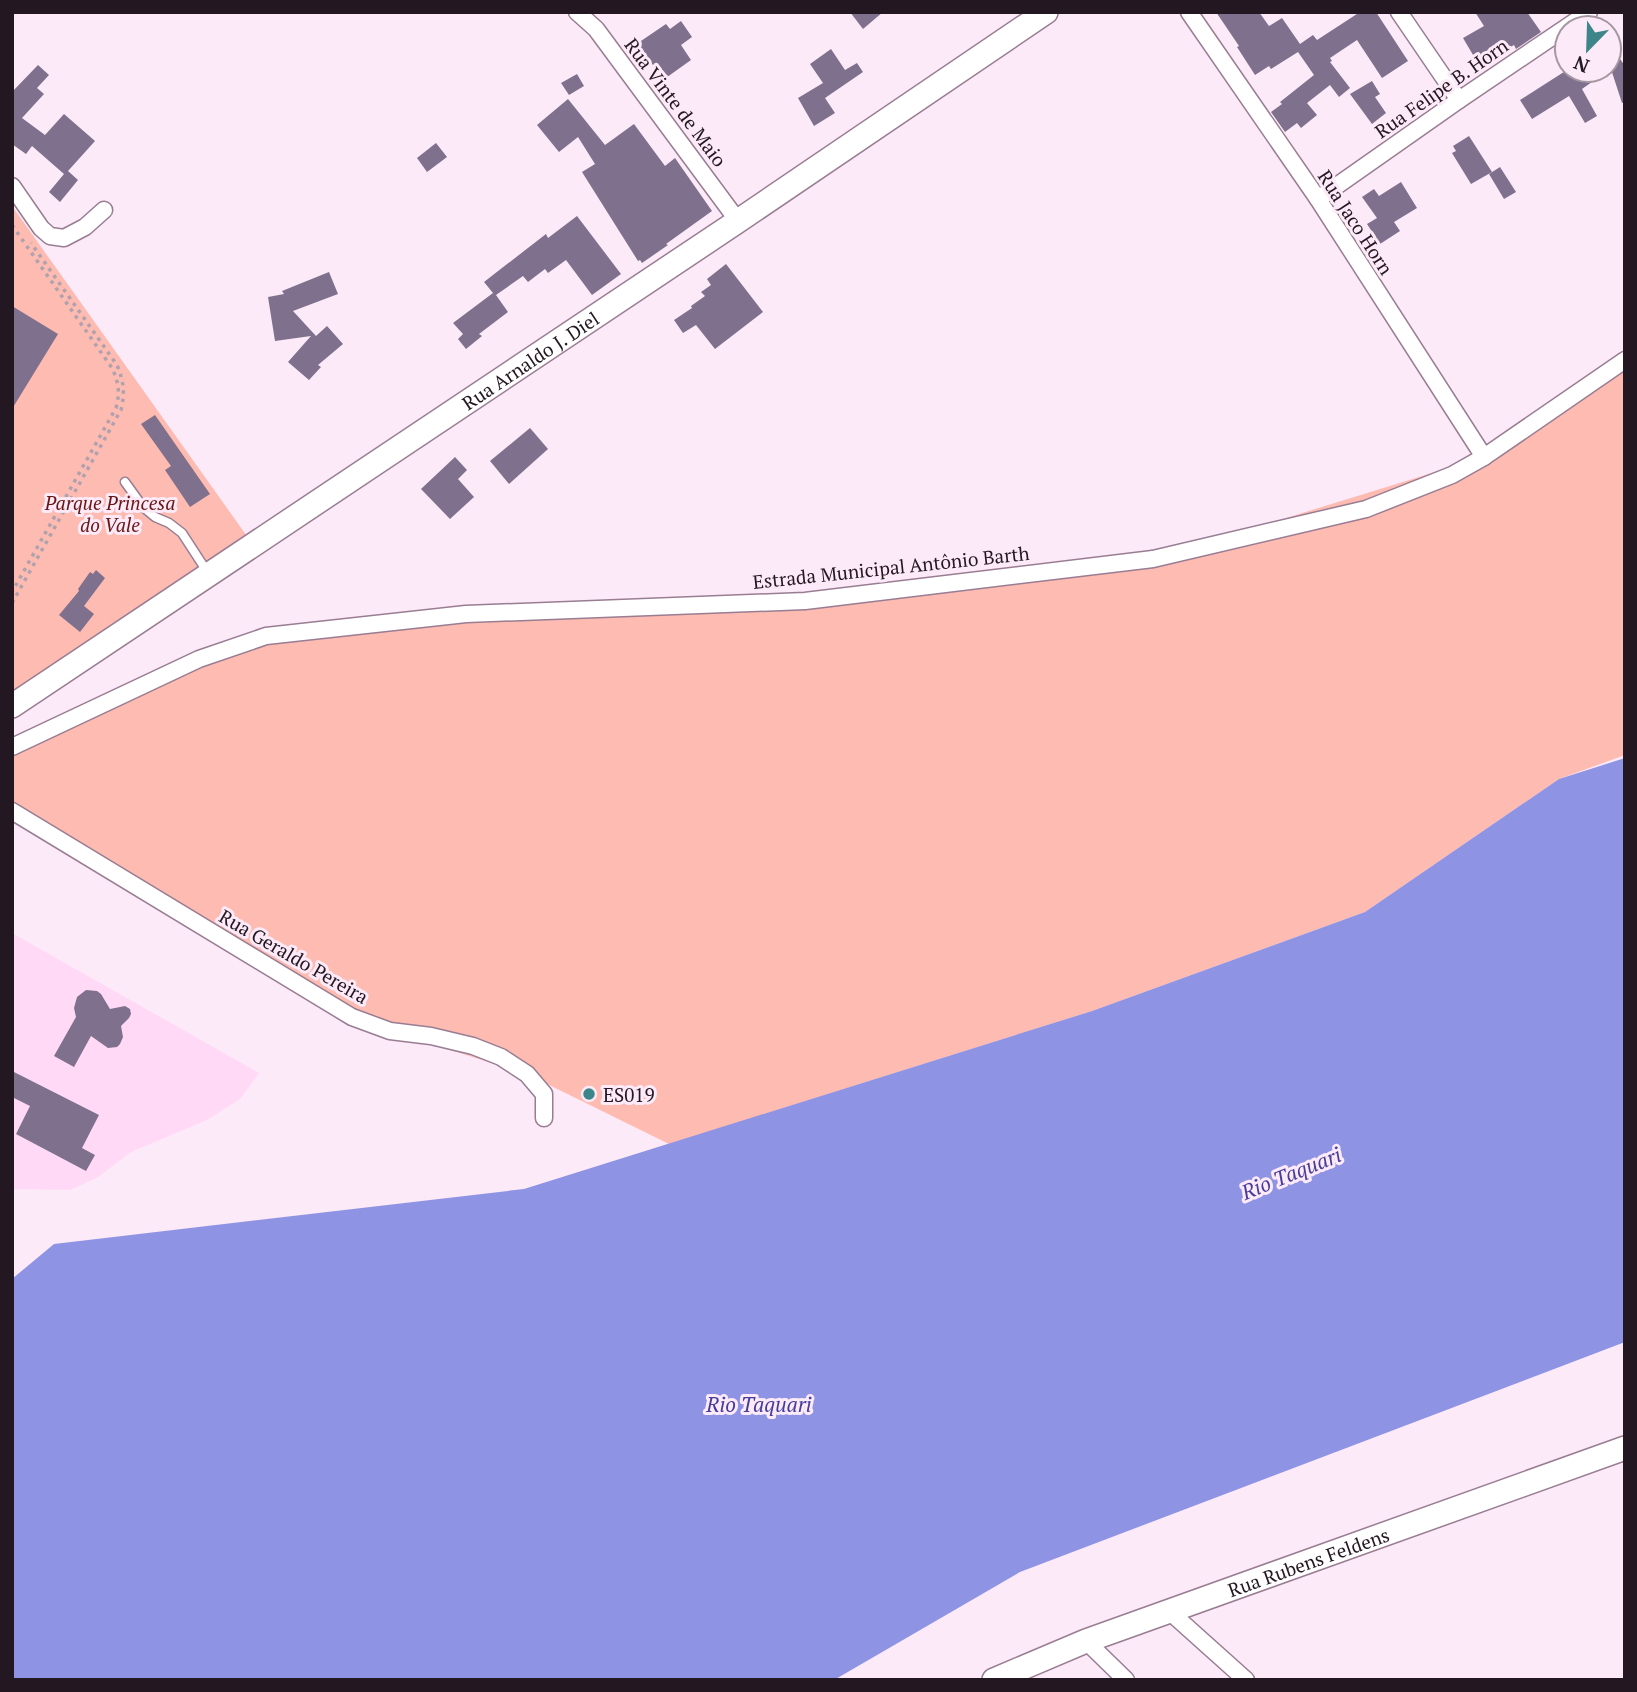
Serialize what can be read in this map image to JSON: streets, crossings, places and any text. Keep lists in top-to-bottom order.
{
  "streets": {
    "street": [
      "Rua Felipe B. Horn",
      "Rua Vinte de Maio",
      "Rua Jaco Horn",
      "Rua Arnaldo J. Diel",
      "Estrada Municipal Antônio Barth",
      "Rua Geraldo Pereira",
      "Rua Rubens Feldens"
    ]
  },
  "crossings": [
    ["Rua Felipe B. Horn", "Rua Jaco Horn"],
    ["Rua Vinte de Maio", "Rua Arnaldo J. Diel"],
    ["Rua Jaco Horn", "Estrada Municipal Antônio Barth"]
  ],
  "water": ["Rio Taquari"],
  "parks": ["Parque Princesa do Vale"],
  "places": ["ES019"],
  "north": "bottom left"
}
